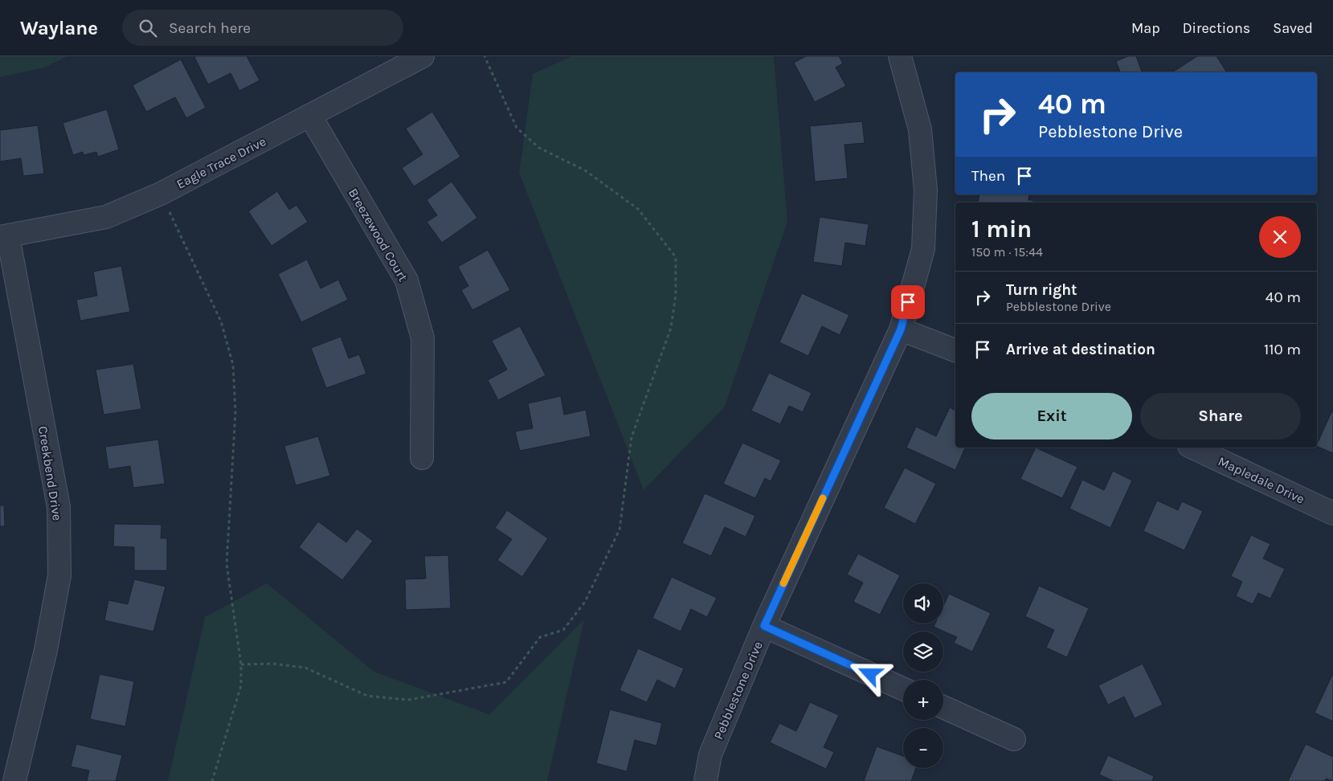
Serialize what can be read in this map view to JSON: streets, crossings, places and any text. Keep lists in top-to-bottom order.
{
  "streets": {
    "street": [
      "Eagle Trace Drive",
      "Breezewood Court",
      "Creekbend Drive",
      "Mapledale Drive",
      "Pebblestone Drive"
    ]
  },
  "crossings": [
    ["Eagle Trace Drive", "Breezewood Court"],
    ["Eagle Trace Drive", "Creekbend Drive"]
  ],
  "page": {
    "header": "Waylane",
    "search": "Search here",
    "nav": ["Map", "Directions", "Saved"],
    "turn": ["40 m", "Pebblestone Drive"],
    "then": "Then",
    "heading": ["1 min", "150 m · 15:44"],
    "list": [
      {
        "name": "Turn right",
        "note": "Pebblestone Drive",
        "value": "40 m"
      },
      {
        "name": "Arrive at destination",
        "value": "110 m"
      }
    ],
    "buttons": ["Exit", "Share"],
    "map_buttons": ["+", "−"]
  }
}
